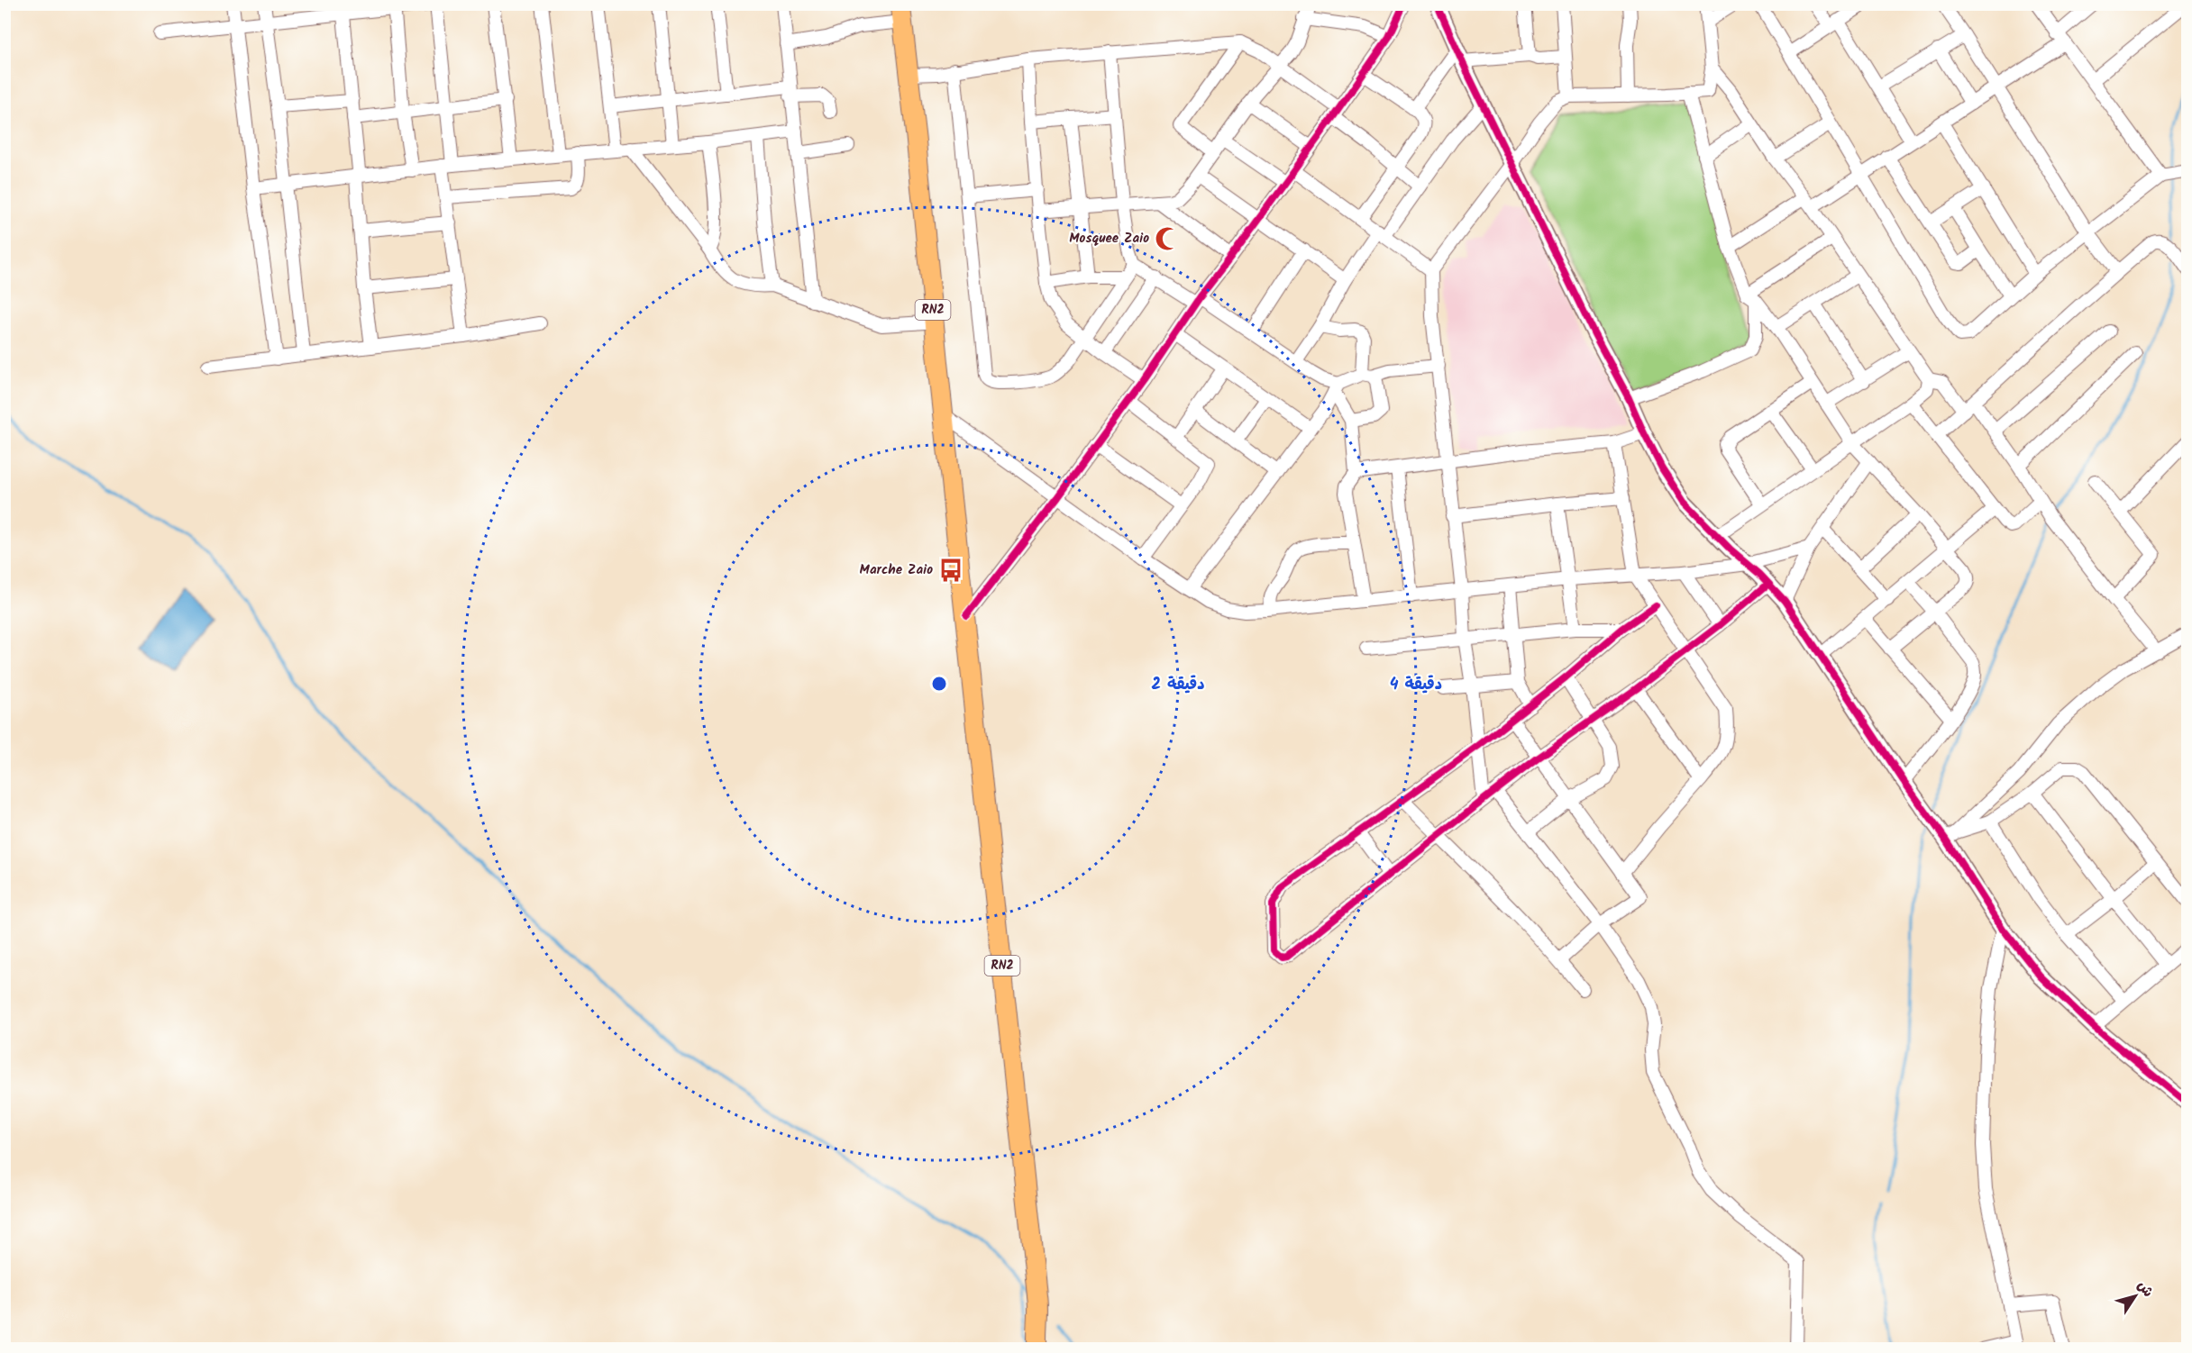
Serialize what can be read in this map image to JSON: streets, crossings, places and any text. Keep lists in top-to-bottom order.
{
  "streets": {
    "highway": ["RN2"]
  },
  "places": {
    "mosque": ["Mosquee Zaio"],
    "bus stop": ["Marche Zaio"]
  },
  "north": "top right",
  "rings": ["2 دقيقة", "4 دقيقة"]
}
